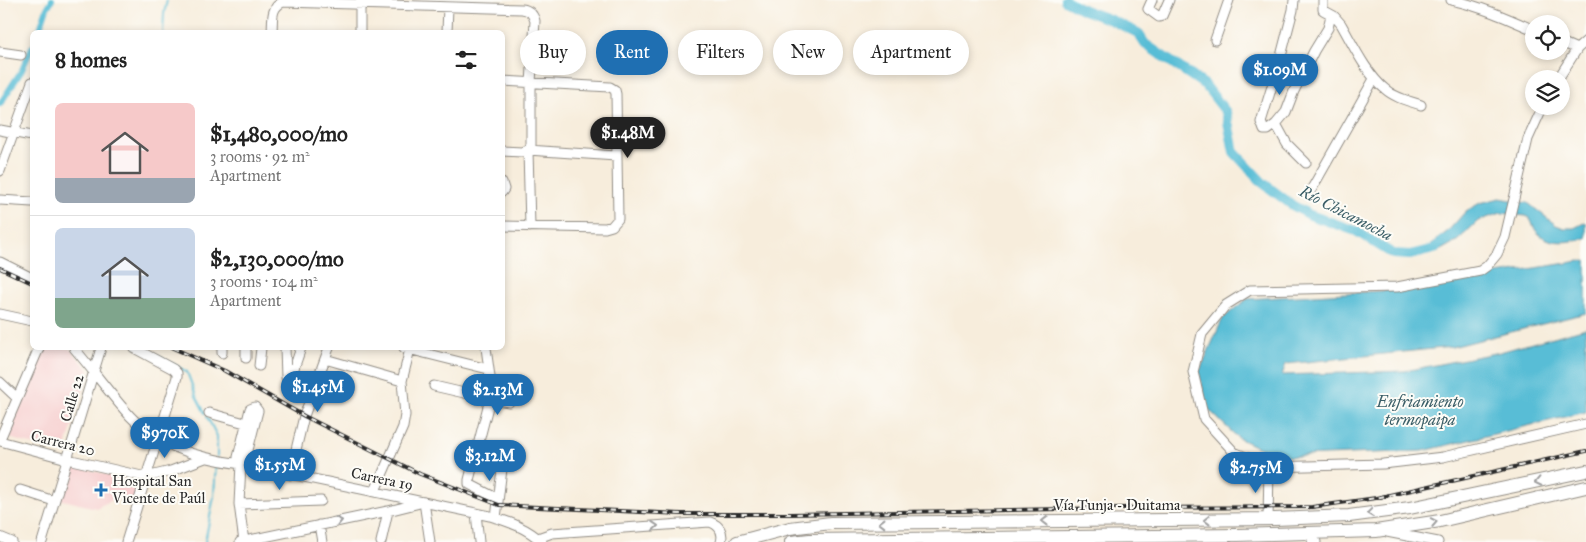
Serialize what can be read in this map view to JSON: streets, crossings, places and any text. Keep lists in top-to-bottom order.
{
  "streets": {
    "highway": ["Vía Tunja - Duitama"],
    "street": ["Calle 22", "Carrera 20", "Carrera 19"]
  },
  "crossings": [
    ["Calle 22", "Carrera 20"],
    ["Calle 22", "Carrera 19"],
    ["Carrera 20", "Carrera 19"]
  ],
  "water": ["Río Chicamocha", "Enfriamiento termopaipa"],
  "places": {
    "health": ["Hospital San Vicente de Paúl"]
  },
  "page": {
    "chip": [
      "Buy",
      "Rent",
      "Filters",
      "New",
      "Apartment"
    ],
    "heading": "8 homes",
    "price": [
      "$1.09M",
      "$1.48M",
      "$1.45M",
      "$2.13M",
      "$970K",
      "$3.12M",
      "$1.55M",
      "$2.75M"
    ],
    "list": [
      {
        "name": "$1,480,000/mo",
        "note": "3 rooms · 92 m² · Apartment"
      },
      {
        "name": "$2,130,000/mo",
        "note": "3 rooms · 104 m² · Apartment"
      }
    ]
  }
}
